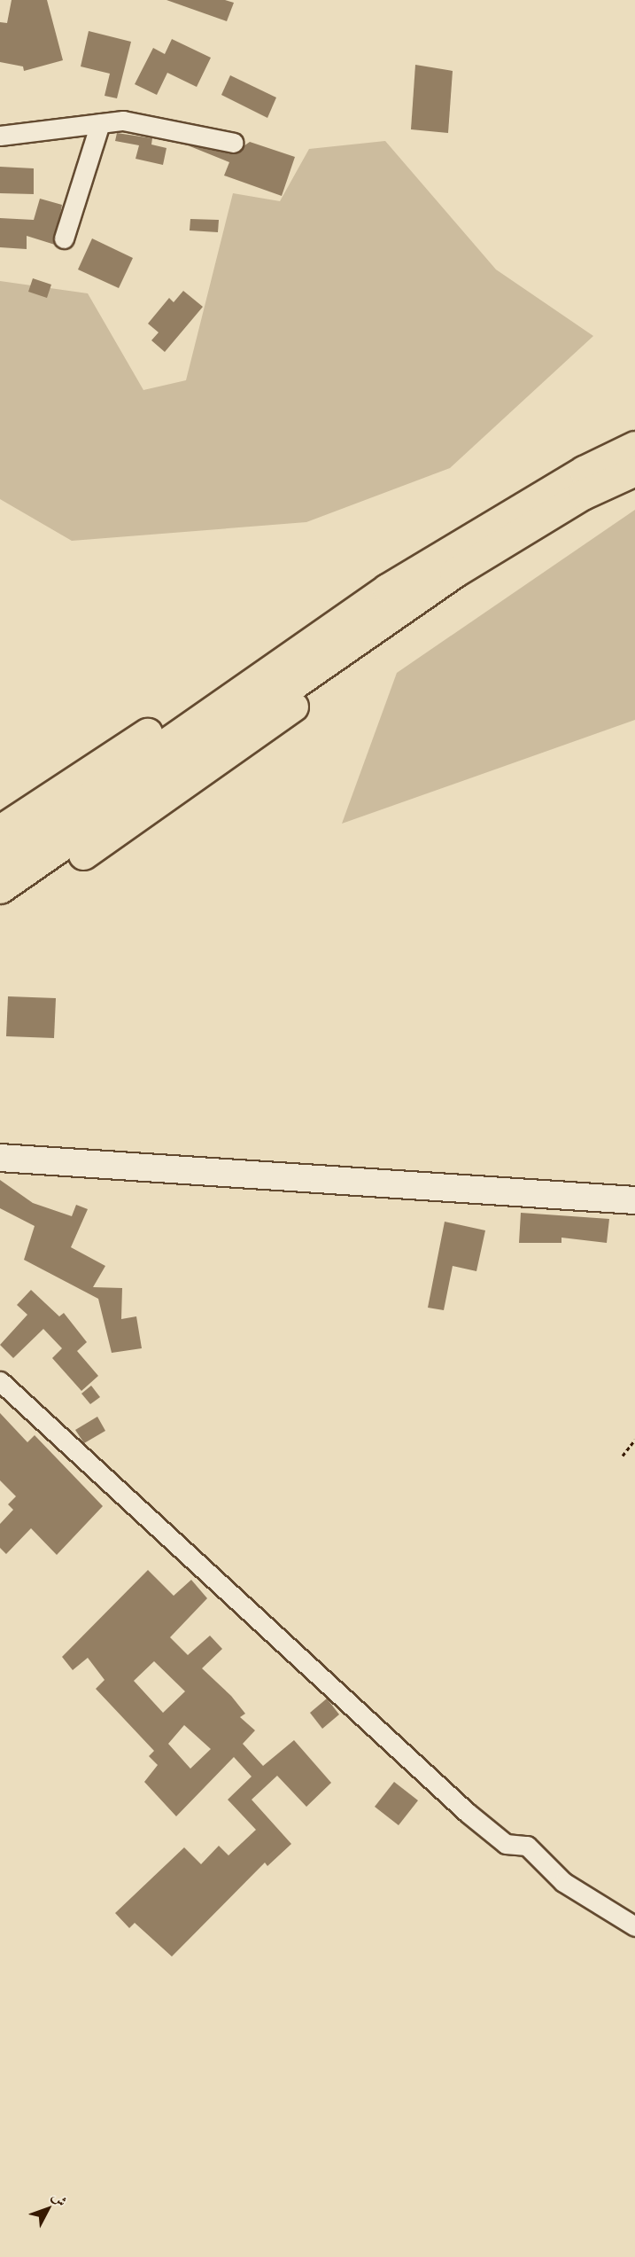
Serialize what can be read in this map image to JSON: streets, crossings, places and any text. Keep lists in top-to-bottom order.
{
  "north": "top right"
}
